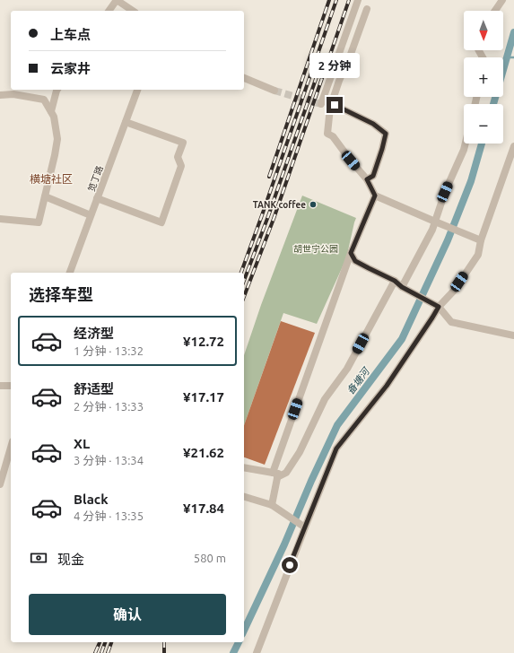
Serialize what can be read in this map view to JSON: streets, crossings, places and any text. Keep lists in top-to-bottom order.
{
  "streets": {
    "street": ["笕丁路"]
  },
  "districts": ["横塘社区"],
  "water": ["备塘河"],
  "parks": ["胡世宁公园"],
  "places": ["TANK coffee"],
  "north": "bottom",
  "page": {
    "map_buttons": ["+", "−"],
    "banner": ["上车点", "云家井"],
    "bubble": "2 分钟",
    "heading": "选择车型",
    "list": [
      {
        "name": "经济型",
        "note": "1 分钟 · 13:32",
        "value": "¥12.72"
      },
      {
        "name": "舒适型",
        "note": "2 分钟 · 13:33",
        "value": "¥17.17"
      },
      {
        "name": "XL",
        "note": "3 分钟 · 13:34",
        "value": "¥21.62"
      },
      {
        "name": "Black",
        "note": "4 分钟 · 13:35",
        "value": "¥17.84"
      }
    ],
    "pay": ["现金", "580 m"],
    "buttons": "确认"
  }
}
